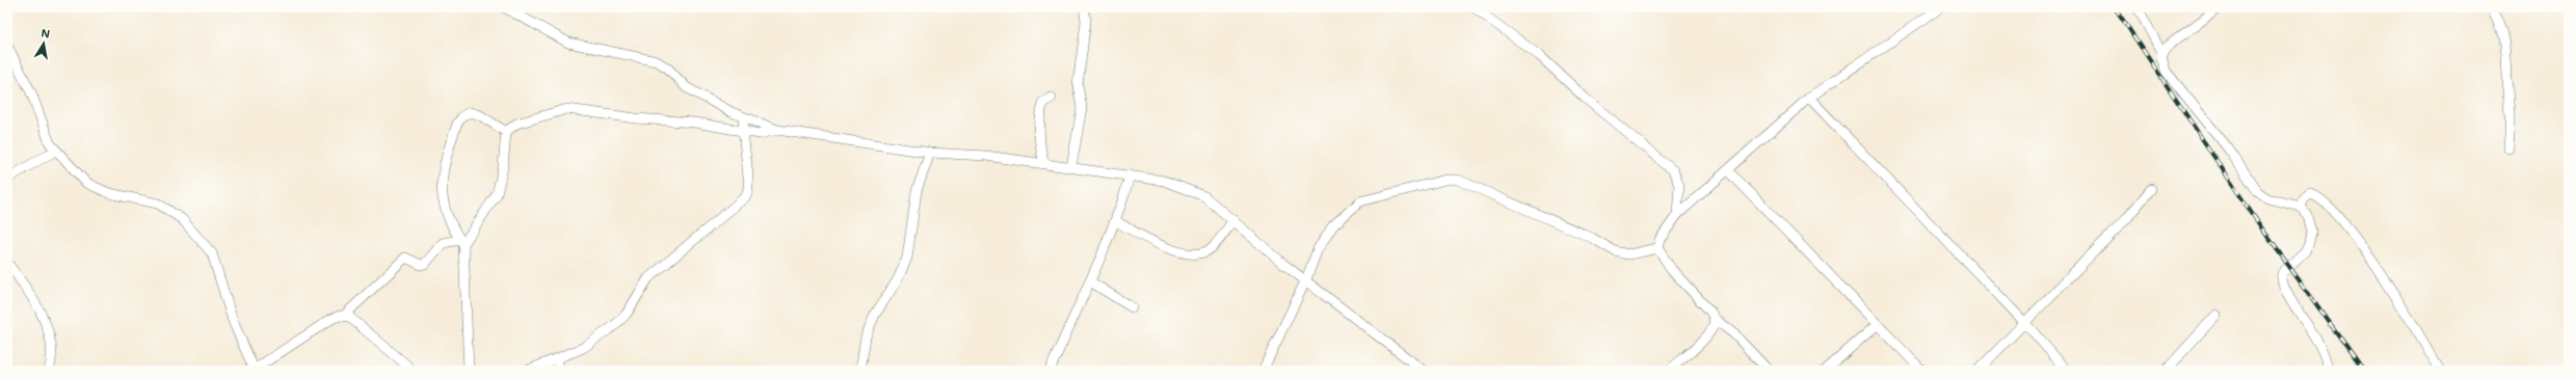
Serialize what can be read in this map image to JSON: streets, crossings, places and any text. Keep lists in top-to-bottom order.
{
  "north": "top"
}
